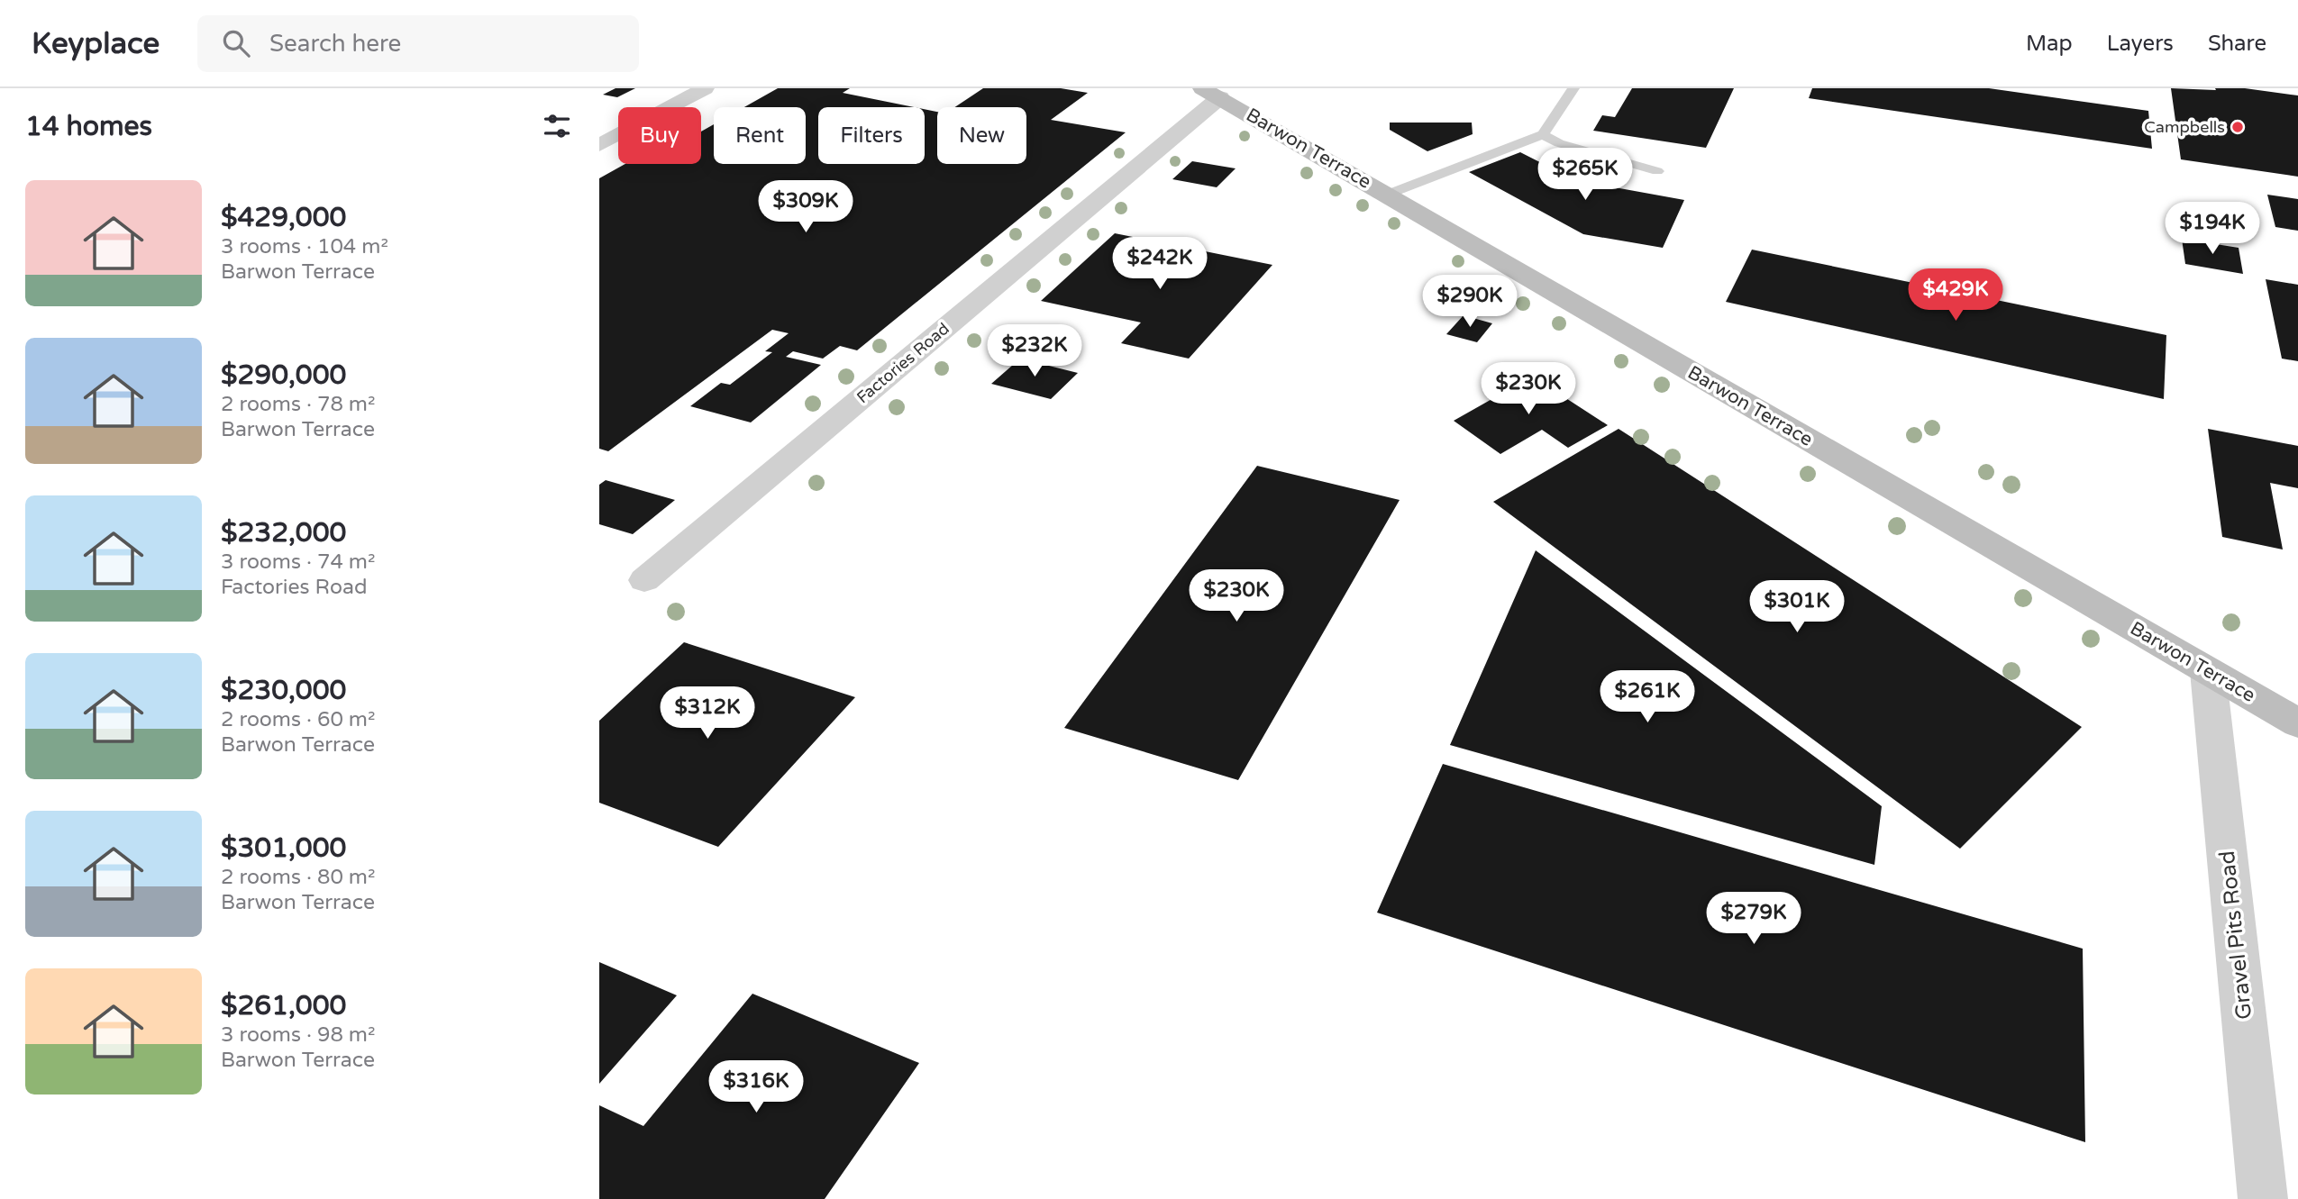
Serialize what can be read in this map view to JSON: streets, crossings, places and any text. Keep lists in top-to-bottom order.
{
  "streets": {
    "street": ["Barwon Terrace", "Factories Road", "Gravel Pits Road"]
  },
  "crossings": [
    ["Barwon Terrace", "Factories Road"],
    ["Barwon Terrace", "Gravel Pits Road"]
  ],
  "places": ["Campbells"],
  "page": {
    "header": "Keyplace",
    "search": "Search here",
    "nav": ["Map", "Layers", "Share"],
    "heading": "14 homes",
    "chip": [
      "Buy",
      "Rent",
      "Filters",
      "New"
    ],
    "price": [
      "$265K",
      "$309K",
      "$194K",
      "$242K",
      "$429K",
      "$290K",
      "$232K",
      "$230K",
      "$230K",
      "$301K",
      "$261K",
      "$312K",
      "$279K",
      "$316K"
    ],
    "list": [
      {
        "name": "$429,000",
        "note": "3 rooms · 104 m² · Barwon Terrace"
      },
      {
        "name": "$290,000",
        "note": "2 rooms · 78 m² · Barwon Terrace"
      },
      {
        "name": "$232,000",
        "note": "3 rooms · 74 m² · Factories Road"
      },
      {
        "name": "$230,000",
        "note": "2 rooms · 60 m² · Barwon Terrace"
      },
      {
        "name": "$301,000",
        "note": "2 rooms · 80 m² · Barwon Terrace"
      },
      {
        "name": "$261,000",
        "note": "3 rooms · 98 m² · Barwon Terrace"
      }
    ]
  }
}
